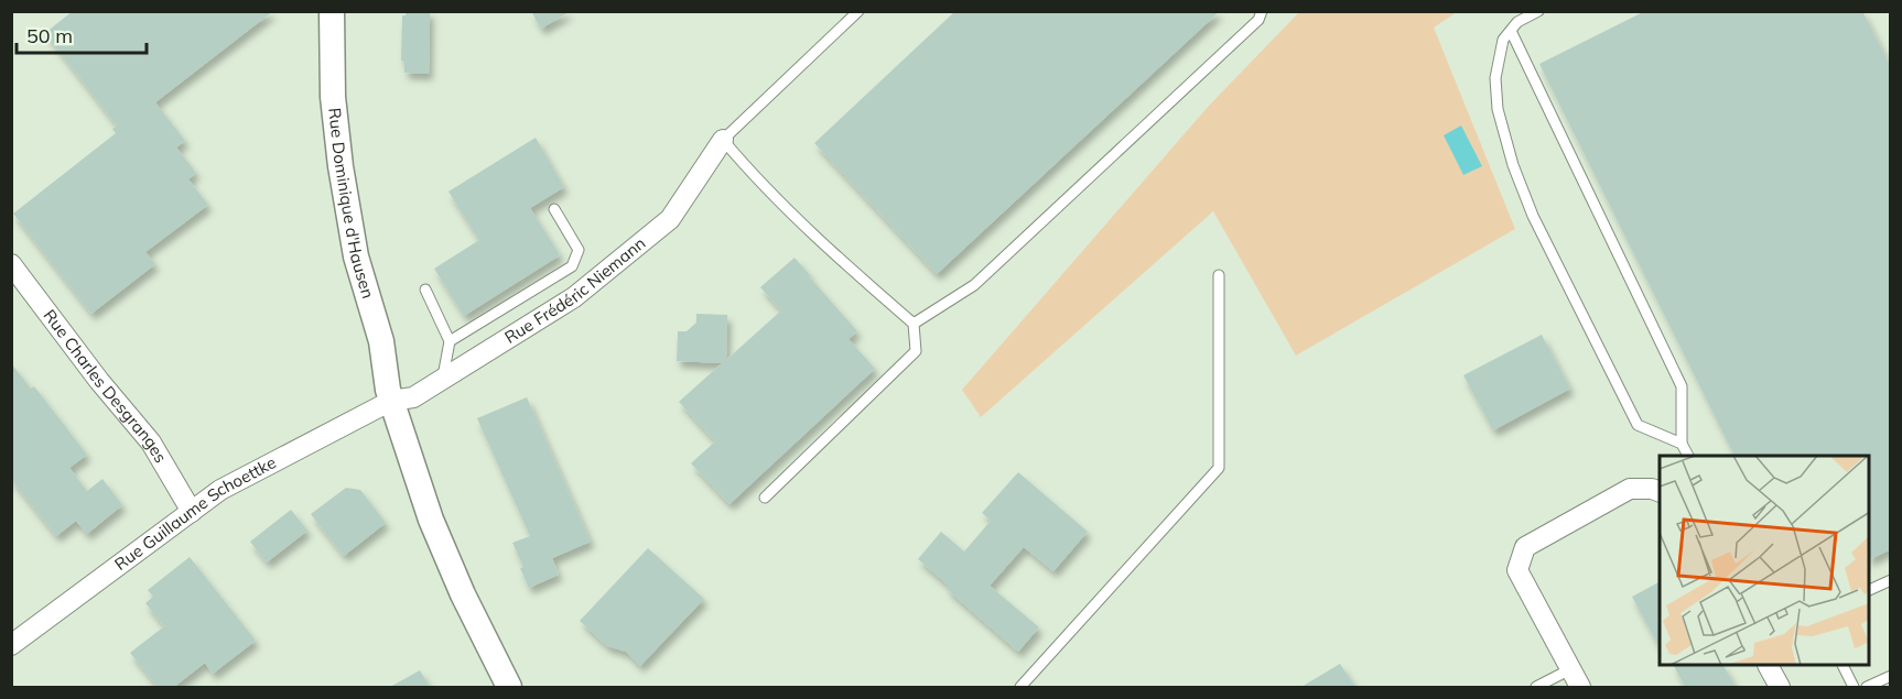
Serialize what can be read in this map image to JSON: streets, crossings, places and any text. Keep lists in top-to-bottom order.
{
  "streets": {
    "street": [
      "Rue Dominique d'Hausen",
      "Rue Frédéric Niemann",
      "Rue Charles Desgranges",
      "Rue Guillaume Schoettke"
    ]
  },
  "crossings": [
    ["Rue Dominique d'Hausen", "Rue Frédéric Niemann"],
    ["Rue Dominique d'Hausen", "Rue Guillaume Schoettke"],
    ["Rue Frédéric Niemann", "Rue Guillaume Schoettke"],
    ["Rue Charles Desgranges", "Rue Guillaume Schoettke"]
  ],
  "scale_bar": "50 m"
}
